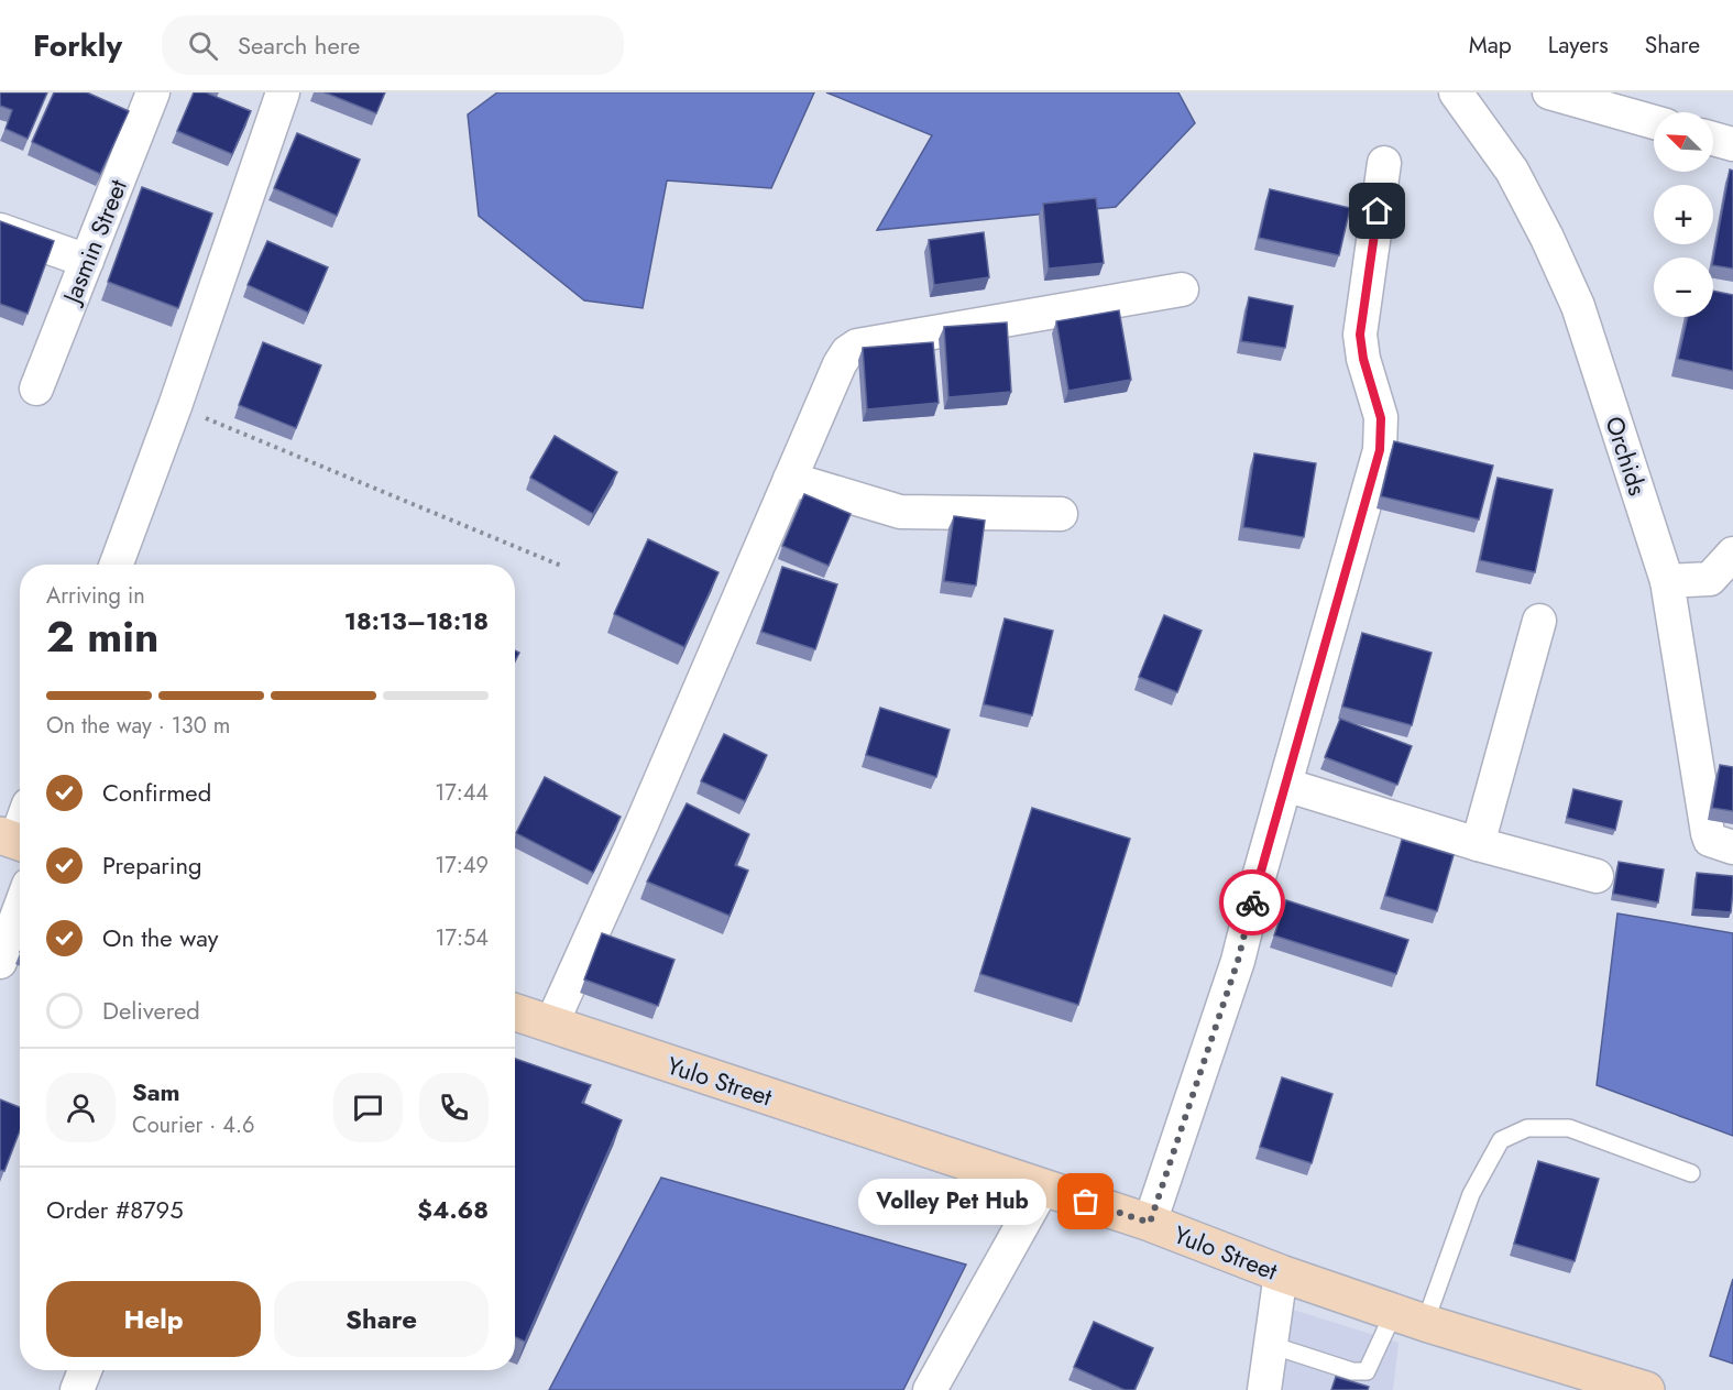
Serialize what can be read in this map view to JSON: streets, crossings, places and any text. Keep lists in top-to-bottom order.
{
  "streets": {
    "main road": ["Yulo Street"],
    "street": ["Jasmin Street", "Orchids"]
  },
  "places": ["Volley Pet Hub"],
  "north": "top left",
  "page": {
    "header": "Forkly",
    "search": "Search here",
    "nav": ["Map", "Layers", "Share"],
    "map_buttons": ["+", "−"],
    "heading": ["2 min", "Arriving in", "18:13–18:18"],
    "panel": [
      "Sam",
      "Courier · 4.6",
      "Order #8795",
      "$4.68"
    ],
    "bar": "On the way · 130 m",
    "list": [
      ["Confirmed", "17:44"],
      ["Preparing", "17:49"],
      ["On the way", "17:54"],
      "Delivered"
    ],
    "bubble": "Volley Pet Hub",
    "buttons": ["Help", "Share"]
  }
}
